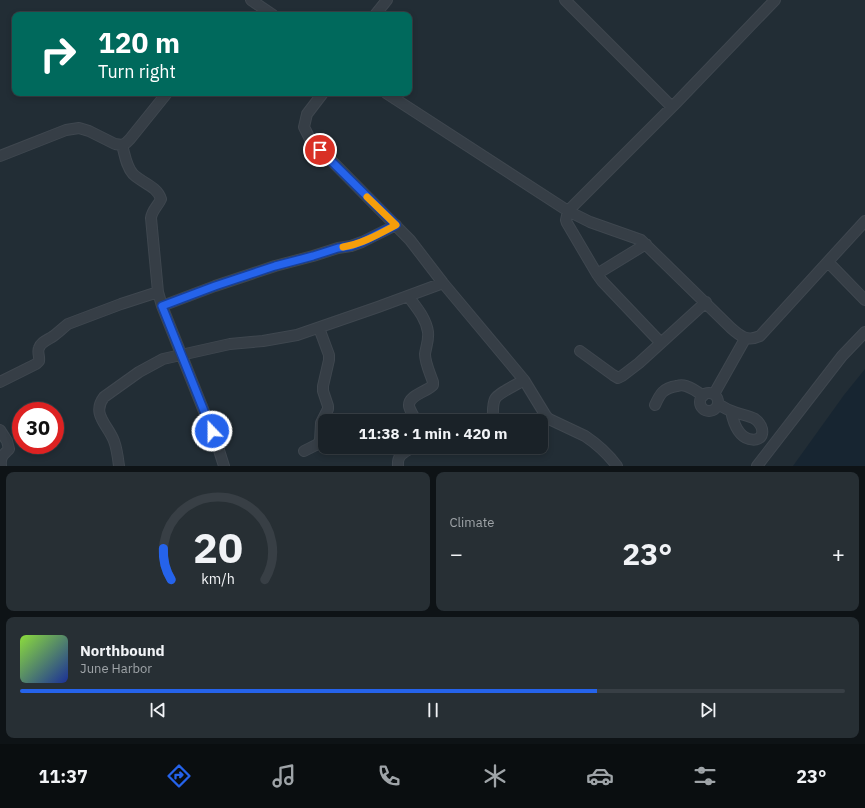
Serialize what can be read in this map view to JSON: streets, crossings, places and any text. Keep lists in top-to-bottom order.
{
  "page": {
    "turn": ["120 m", "Turn right"],
    "limit": "30",
    "trip": "11:38 · 1 min · 420 m",
    "tile": "Climate",
    "heat": ["−", "23°", "+"],
    "song": ["Northbound", "June Harbor"],
    "tabs": ["11:37", "23°"],
    "gauge": ["20", "km/h"]
  }
}
